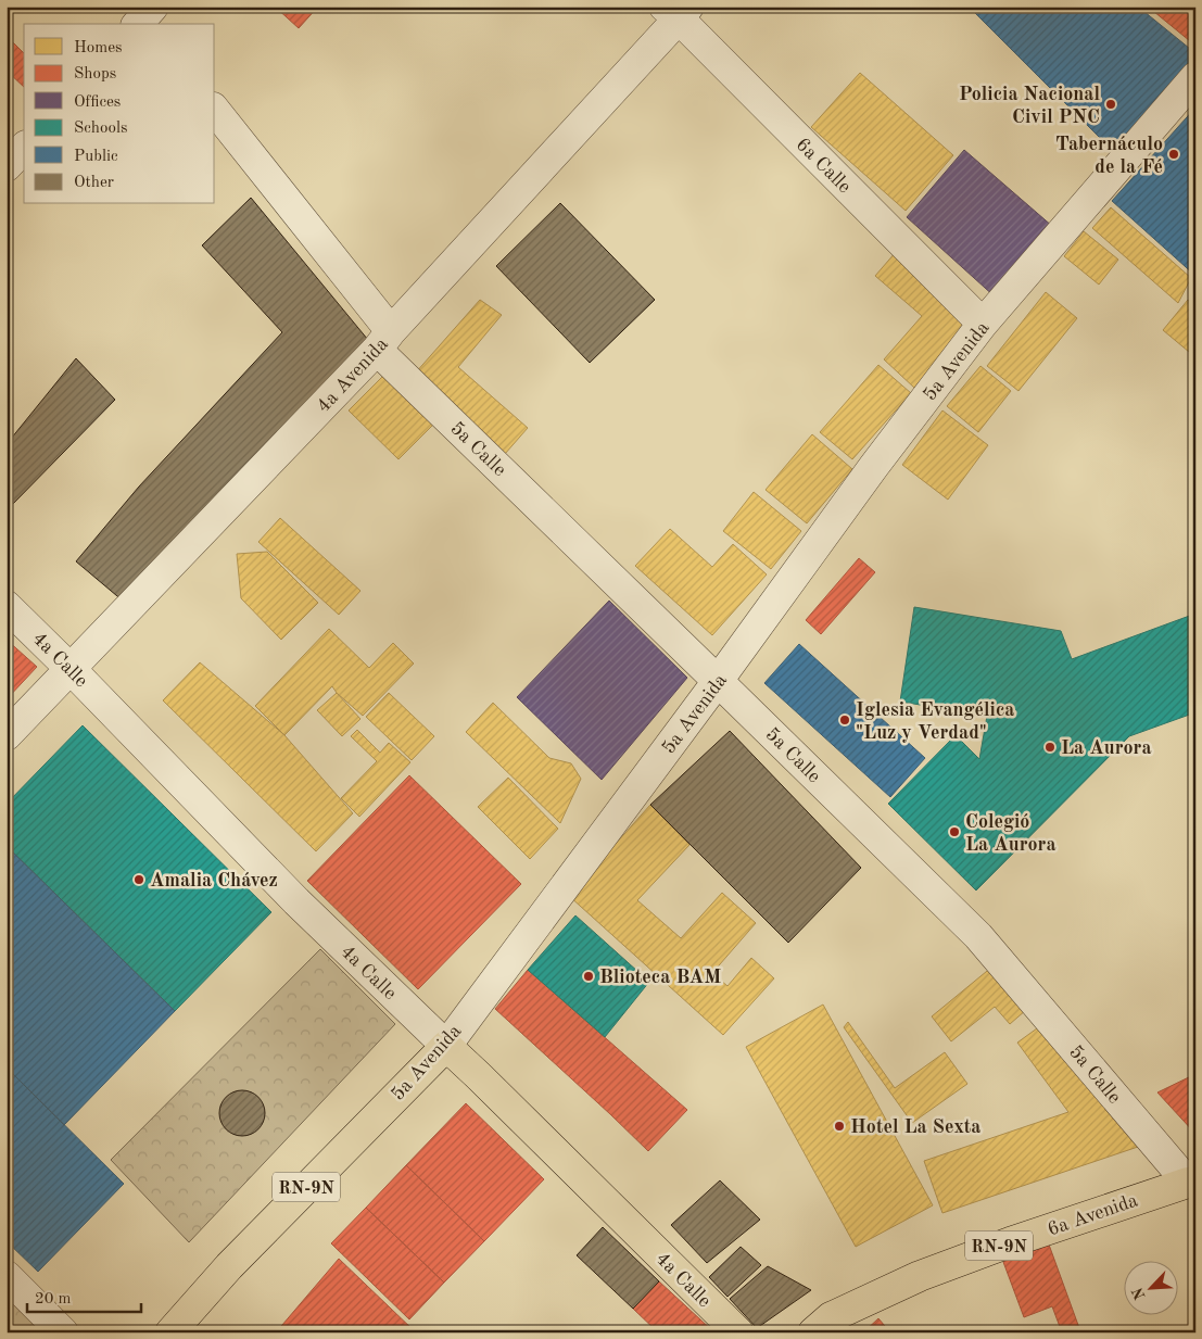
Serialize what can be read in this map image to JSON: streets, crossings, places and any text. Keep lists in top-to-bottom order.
{
  "streets": {
    "main road": [
      "5a Avenida",
      "4a Calle",
      "RN-9N",
      "6a Avenida"
    ],
    "street": ["6a Calle", "4a Avenida", "5a Calle"]
  },
  "crossings": [
    ["6a Calle", "5a Avenida"],
    ["6a Calle", "4a Avenida"],
    ["5a Avenida", "5a Calle"],
    ["5a Avenida", "4a Calle"],
    ["4a Avenida", "5a Calle"],
    ["4a Avenida", "4a Calle"],
    ["5a Calle", "6a Avenida"]
  ],
  "places": [
    "Policia Nacional Civil PNC",
    "Tabernáculo de la Fé",
    "Iglesia Evangélica \"Luz y Verdad\"",
    "La Aurora",
    "Colegió La Aurora",
    "Amalia Chávez",
    "Blioteca BAM",
    "Hotel La Sexta"
  ],
  "legend": [
    "Homes",
    "Shops",
    "Offices",
    "Schools",
    "Public",
    "Other"
  ],
  "scale_bar": "20 m",
  "north": "bottom left"
}
